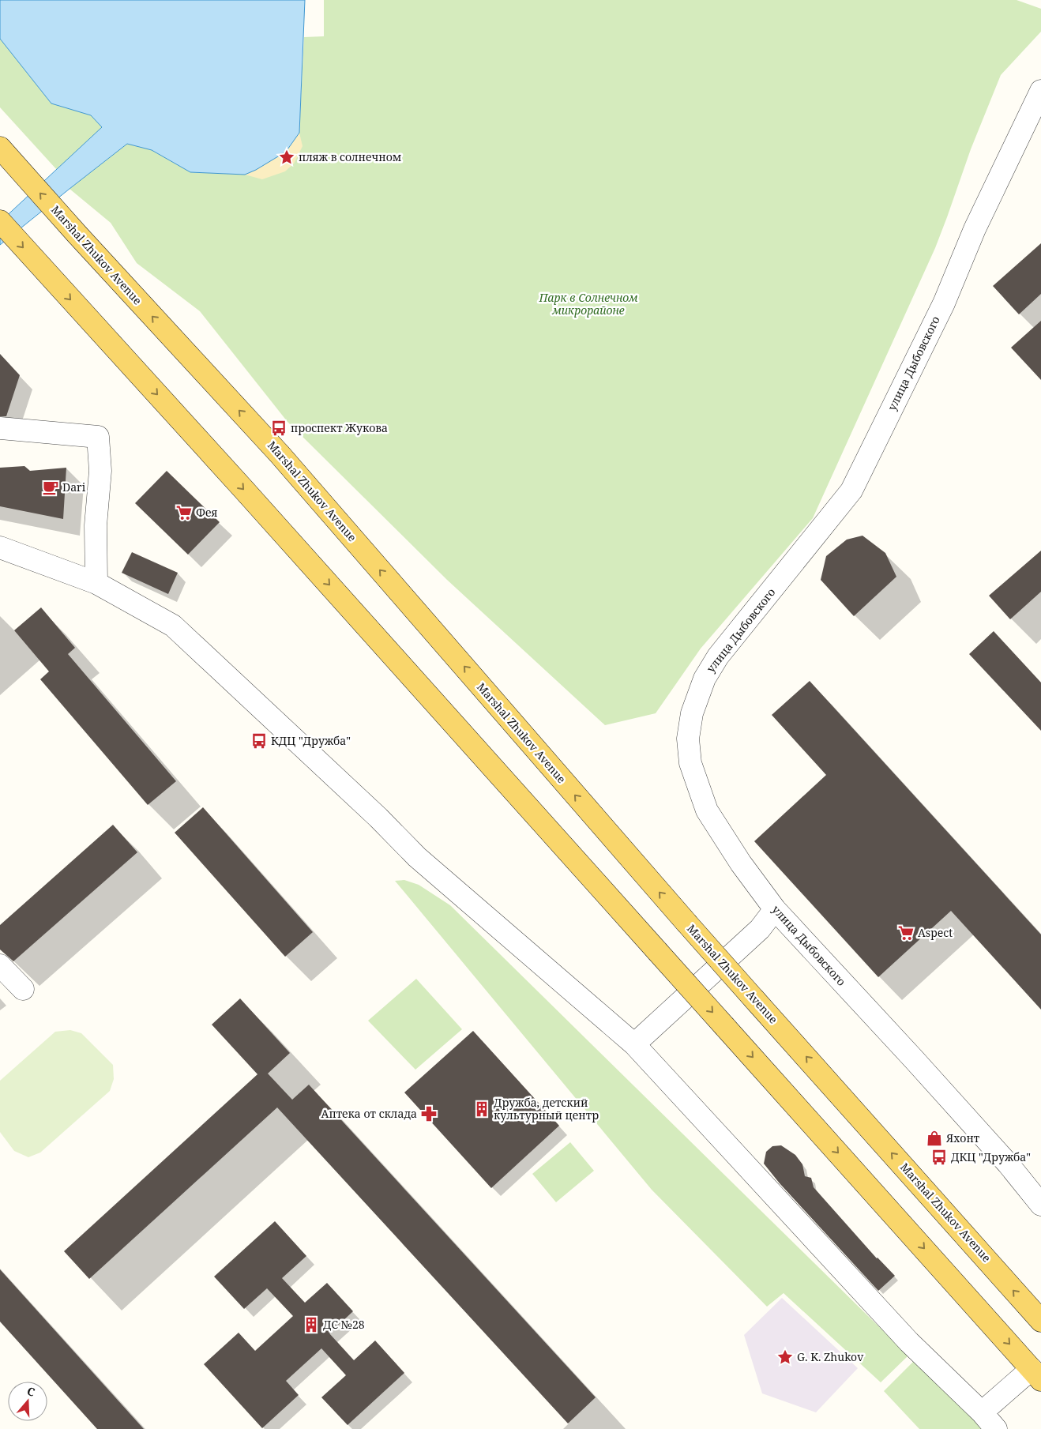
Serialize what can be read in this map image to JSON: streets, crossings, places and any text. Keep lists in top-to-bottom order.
{
  "streets": {
    "main road": ["Marshal Zhukov Avenue"],
    "street": ["улица Дыбовского"]
  },
  "parks": ["Парк в Солнечном микрорайоне"],
  "places": {
    "place": ["пляж в солнечном", "G. K. Zhukov"],
    "bus stop": ["проспект Жукова", "КДЦ \"Дружба\"", "ДКЦ \"Дружба\""],
    "cafe": ["Dari"],
    "supermarket": ["Фея", "Aspect"],
    "building": ["Дружба, детский культурный центр", "ДС №28"],
    "pharmacy": ["Аптека от склада"],
    "shop": ["Яхонт"]
  },
  "north": "top"
}
